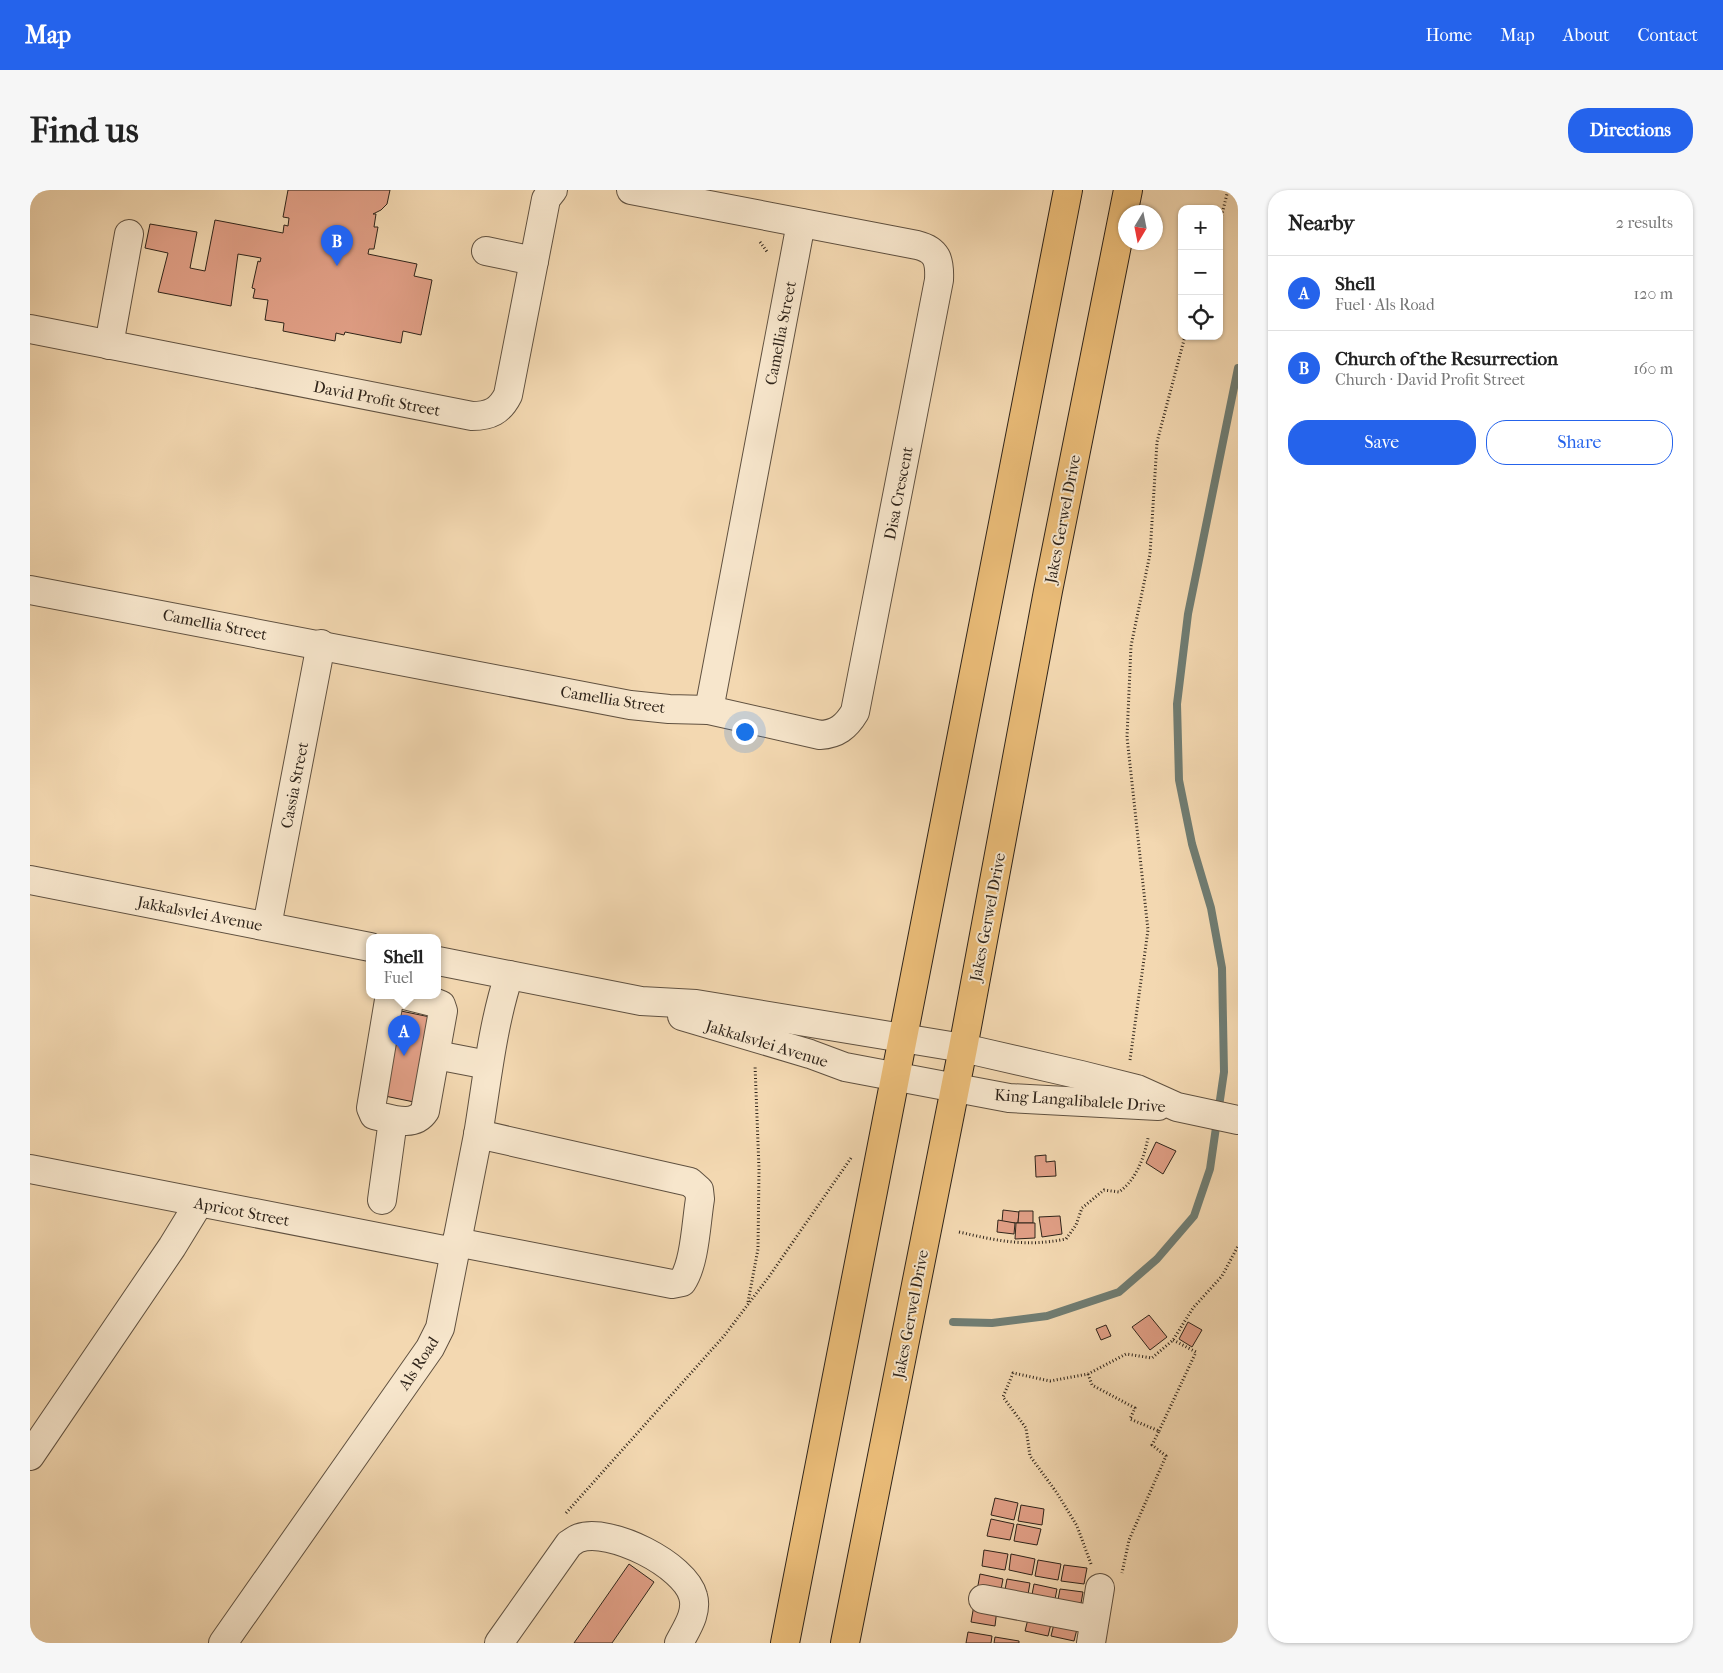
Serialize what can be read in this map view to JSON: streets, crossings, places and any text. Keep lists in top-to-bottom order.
{
  "streets": {
    "highway": ["Jakes Gerwel Drive"],
    "street": [
      "Camellia Street",
      "David Profit Street",
      "Disa Crescent",
      "Cassia Street",
      "Jakkalsvlei Avenue",
      "King Langalibalele Drive",
      "Apricot Street",
      "Als Road"
    ]
  },
  "crossings": [
    ["Camellia Street", "Disa Crescent"],
    ["Camellia Street", "Cassia Street"],
    ["Jakes Gerwel Drive", "Jakkalsvlei Avenue"],
    ["Jakes Gerwel Drive", "King Langalibalele Drive"],
    ["Cassia Street", "Jakkalsvlei Avenue"],
    ["Jakkalsvlei Avenue", "King Langalibalele Drive"],
    ["Jakkalsvlei Avenue", "Als Road"],
    ["Apricot Street", "Als Road"]
  ],
  "north": "bottom",
  "page": {
    "header": "Map",
    "nav": [
      "Home",
      "Map",
      "About",
      "Contact"
    ],
    "buttons": [
      "Directions",
      ["Save", "Share"]
    ],
    "title": "Find us",
    "heading": ["Nearby", "2 results"],
    "map_buttons": ["+", "−"],
    "pins": ["B", "A"],
    "list": [
      {
        "mark": "A",
        "name": "Shell",
        "note": "Fuel · Als Road",
        "value": "120 m"
      },
      {
        "mark": "B",
        "name": "Church of the Resurrection",
        "note": "Church · David Profit Street",
        "value": "160 m"
      }
    ],
    "popup": ["Shell", "Fuel"]
  }
}
